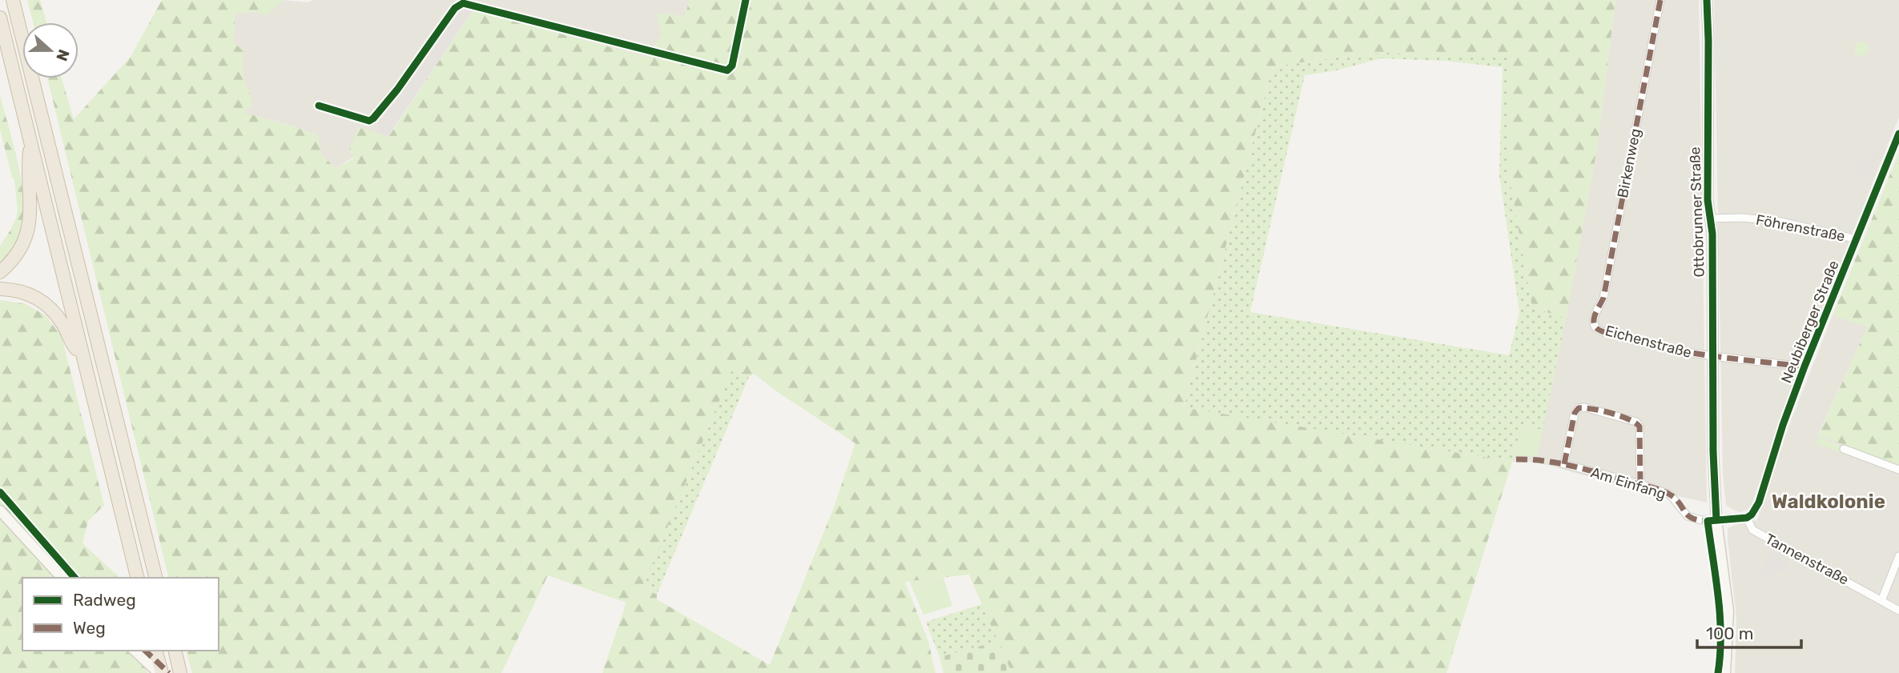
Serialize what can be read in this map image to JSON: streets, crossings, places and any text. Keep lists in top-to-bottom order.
{
  "streets": {
    "main road": ["Ottobrunner Straße"],
    "street": [
      "Birkenweg",
      "Föhrenstraße",
      "Neubiberger Straße",
      "Eichenstraße",
      "Am Einfang",
      "Tannenstraße"
    ]
  },
  "crossings": [
    ["Birkenweg", "Eichenstraße"],
    ["Ottobrunner Straße", "Föhrenstraße"],
    ["Ottobrunner Straße", "Eichenstraße"],
    ["Ottobrunner Straße", "Am Einfang"],
    ["Föhrenstraße", "Neubiberger Straße"],
    ["Neubiberger Straße", "Eichenstraße"],
    ["Neubiberger Straße", "Tannenstraße"]
  ],
  "districts": ["Waldkolonie"],
  "legend": ["Radweg", "Weg"],
  "scale_bar": "100 m",
  "north": "right"
}
